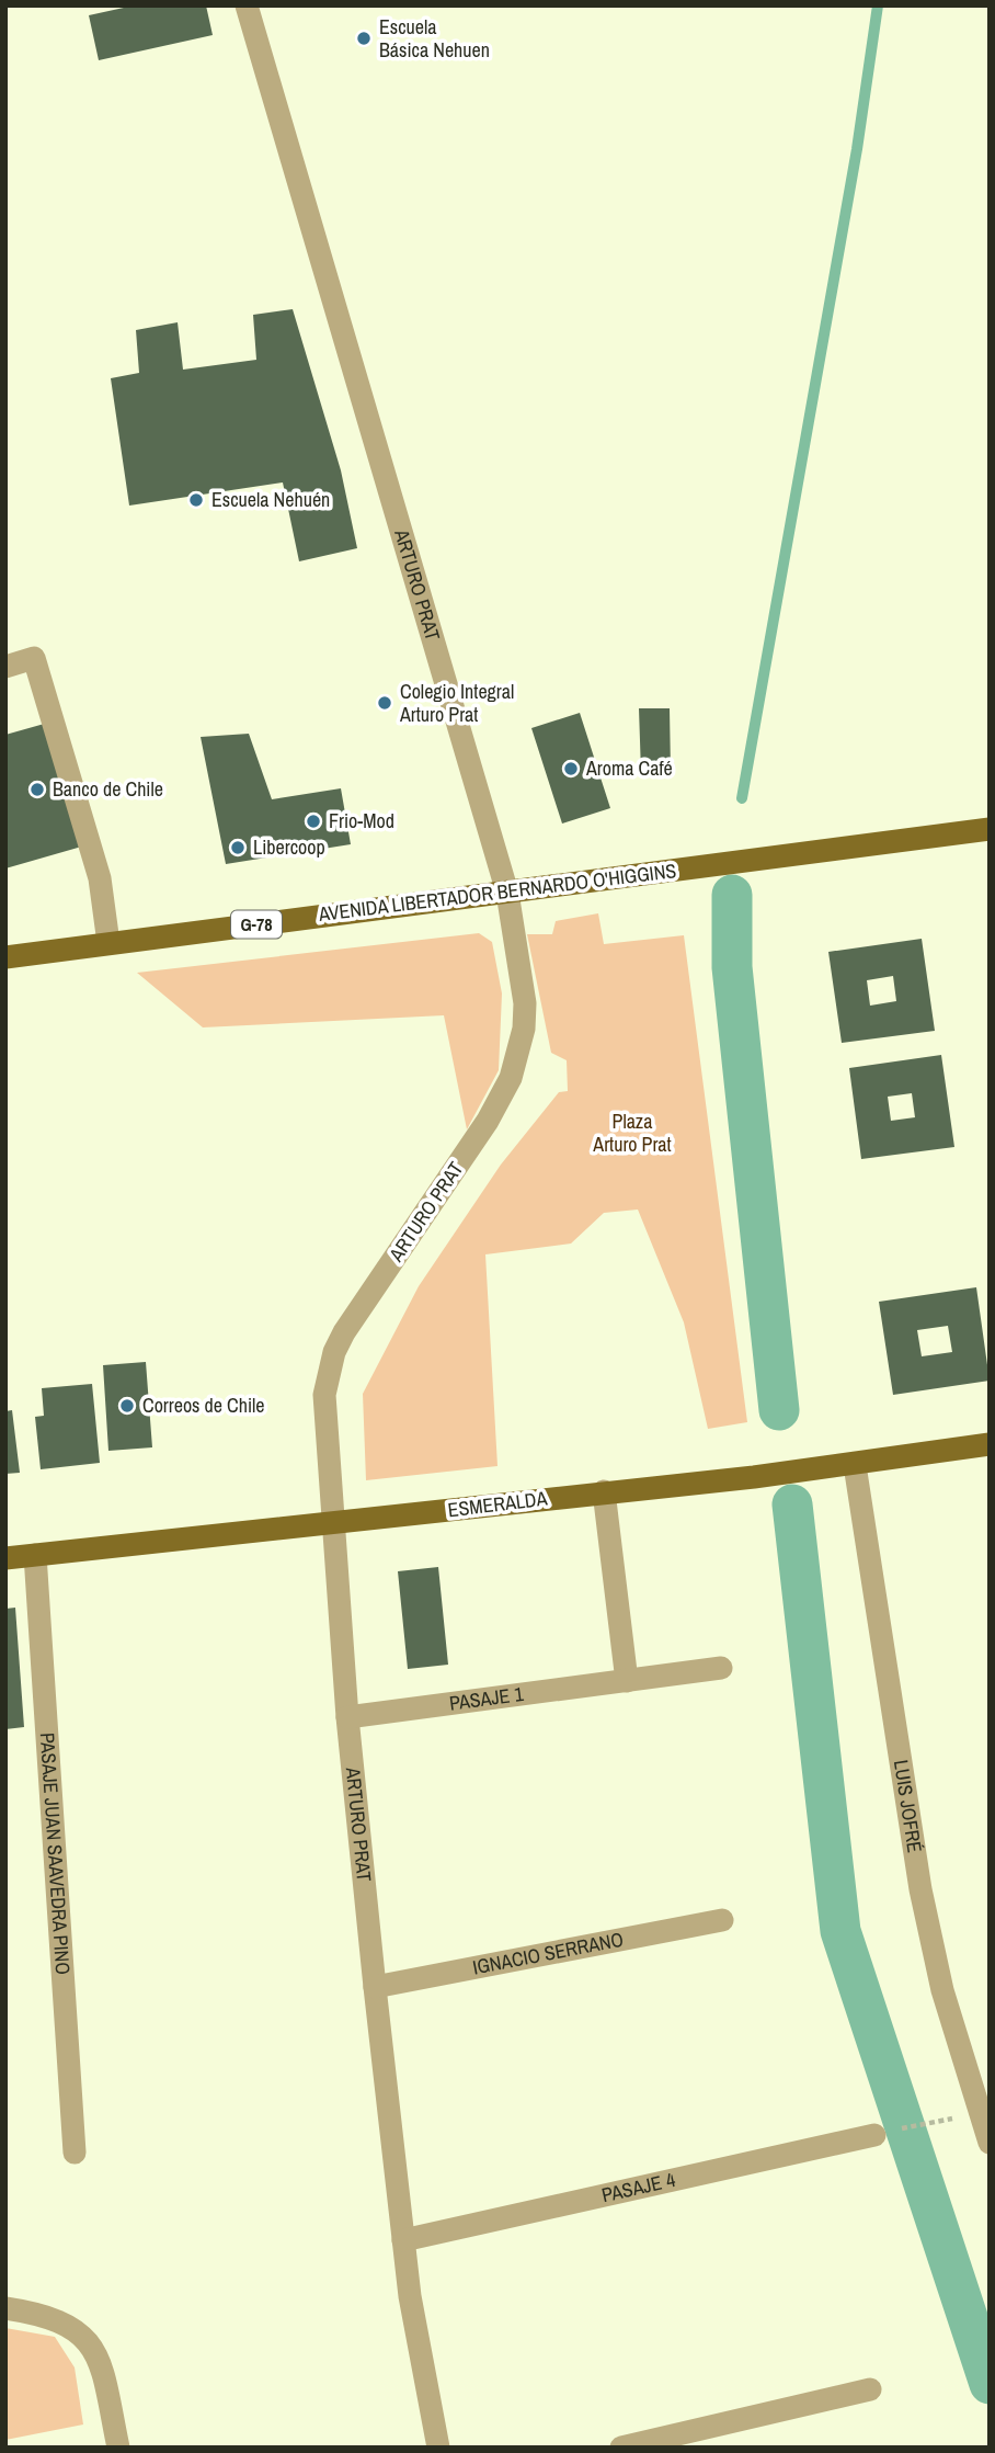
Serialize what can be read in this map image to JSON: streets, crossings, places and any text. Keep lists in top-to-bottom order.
{
  "streets": {
    "main road": ["AVENIDA LIBERTADOR BERNARDO O'HIGGINS", "G-78", "ESMERALDA"],
    "street": [
      "ARTURO PRAT",
      "PASAJE 1",
      "LUIS JOFRÉ",
      "PASAJE JUAN SAAVEDRA PINO",
      "IGNACIO SERRANO",
      "PASAJE 4"
    ]
  },
  "crossings": [
    ["ARTURO PRAT", "AVENIDA LIBERTADOR BERNARDO O'HIGGINS"],
    ["ARTURO PRAT", "ESMERALDA"],
    ["ARTURO PRAT", "PASAJE 1"],
    ["ARTURO PRAT", "IGNACIO SERRANO"],
    ["ARTURO PRAT", "PASAJE 4"],
    ["ESMERALDA", "LUIS JOFRÉ"],
    ["ESMERALDA", "PASAJE JUAN SAAVEDRA PINO"]
  ],
  "parks": ["Plaza Arturo Prat"],
  "places": [
    "Escuela Básica Nehuen",
    "Escuela Nehuén",
    "Colegio Integral Arturo Prat",
    "Aroma Café",
    "Banco de Chile",
    "Frio-Mod",
    "Libercoop",
    "Correos de Chile"
  ]
}
